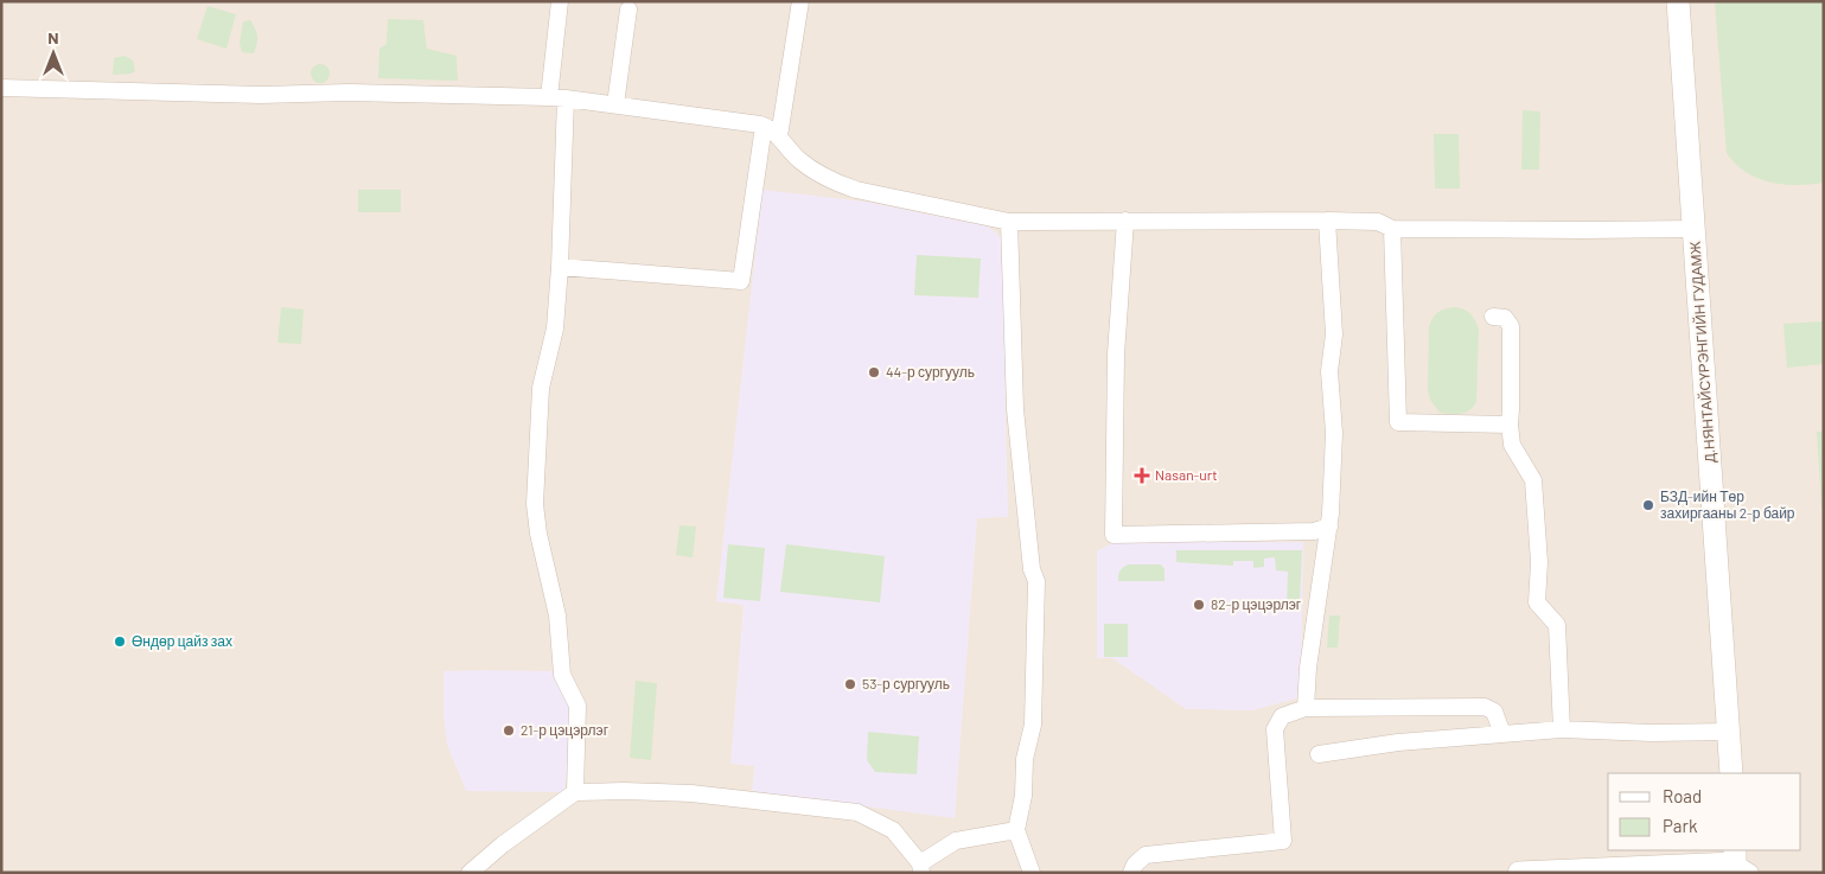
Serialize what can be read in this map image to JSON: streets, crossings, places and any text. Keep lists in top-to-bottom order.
{
  "streets": {
    "main road": ["Д.НЯНТАЙСҮРЭНГИЙН ГУДАМЖ"]
  },
  "places": {
    "other": [
      "44-р сургууль",
      "БЗД-ийн Төр захиргааны 2-р байр",
      "82-р цэцэрлэг",
      "Өндөр цайз зах",
      "53-р сургууль",
      "21-р цэцэрлэг"
    ],
    "health": ["Nasan-urt"]
  },
  "legend": ["Road", "Park"],
  "north": "top"
}
